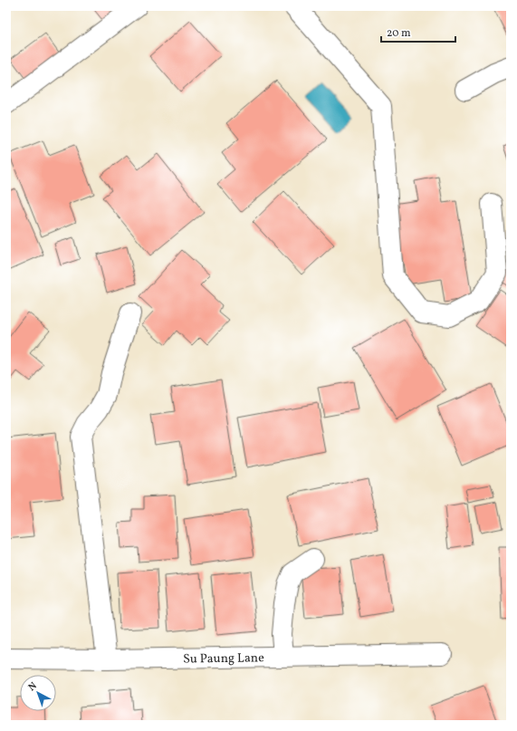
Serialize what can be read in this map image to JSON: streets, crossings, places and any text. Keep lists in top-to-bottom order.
{
  "streets": {
    "street": ["Su Paung Lane"]
  },
  "scale_bar": "20 m",
  "north": "top left"
}
